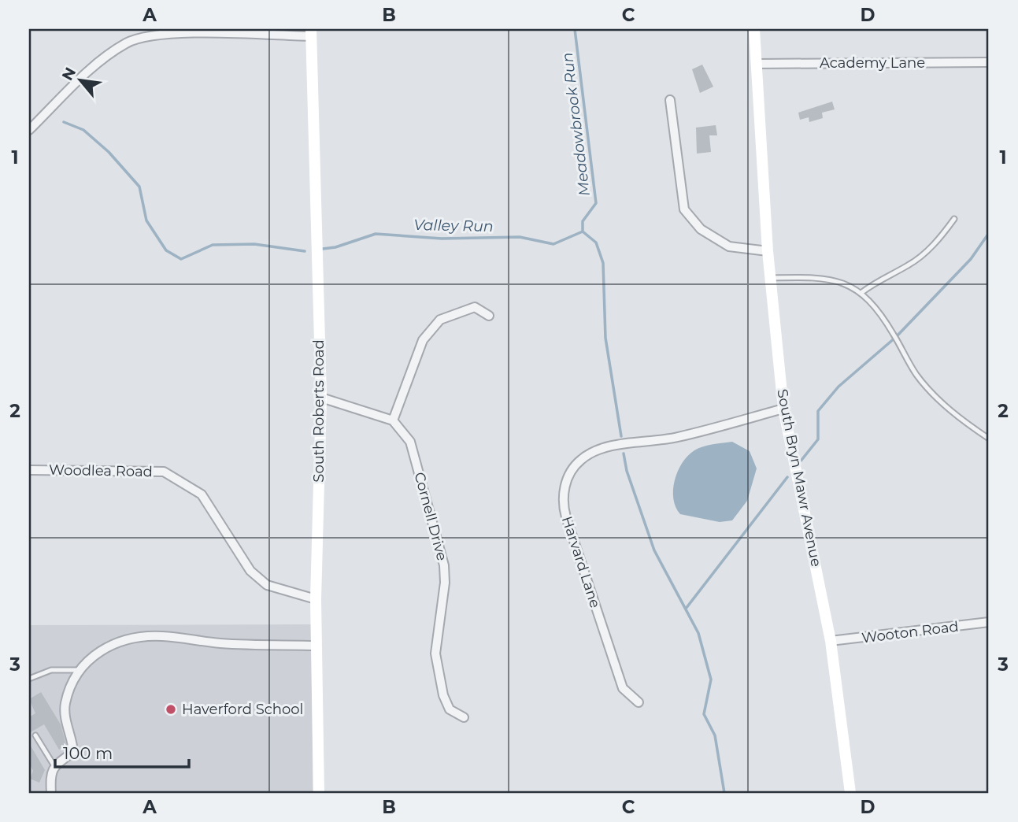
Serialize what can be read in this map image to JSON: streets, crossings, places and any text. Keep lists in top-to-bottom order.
{
  "streets": {
    "main road": ["South Roberts Road", "South Bryn Mawr Avenue"],
    "street": [
      "Academy Lane",
      "Woodlea Road",
      "Cornell Drive",
      "Harvard Lane",
      "Wooton Road"
    ]
  },
  "crossings": [
    ["Academy Lane", "South Bryn Mawr Avenue"],
    ["South Roberts Road", "Woodlea Road"],
    ["South Bryn Mawr Avenue", "Harvard Lane"],
    ["South Bryn Mawr Avenue", "Wooton Road"]
  ],
  "water": ["Meadowbrook Run", "Valley Run"],
  "places": ["Haverford School"],
  "scale_bar": "100 m",
  "north": "top left",
  "grid": {
    "columns": [
      "A",
      "B",
      "C",
      "D"
    ],
    "rows": ["1", "2", "3"]
  }
}
